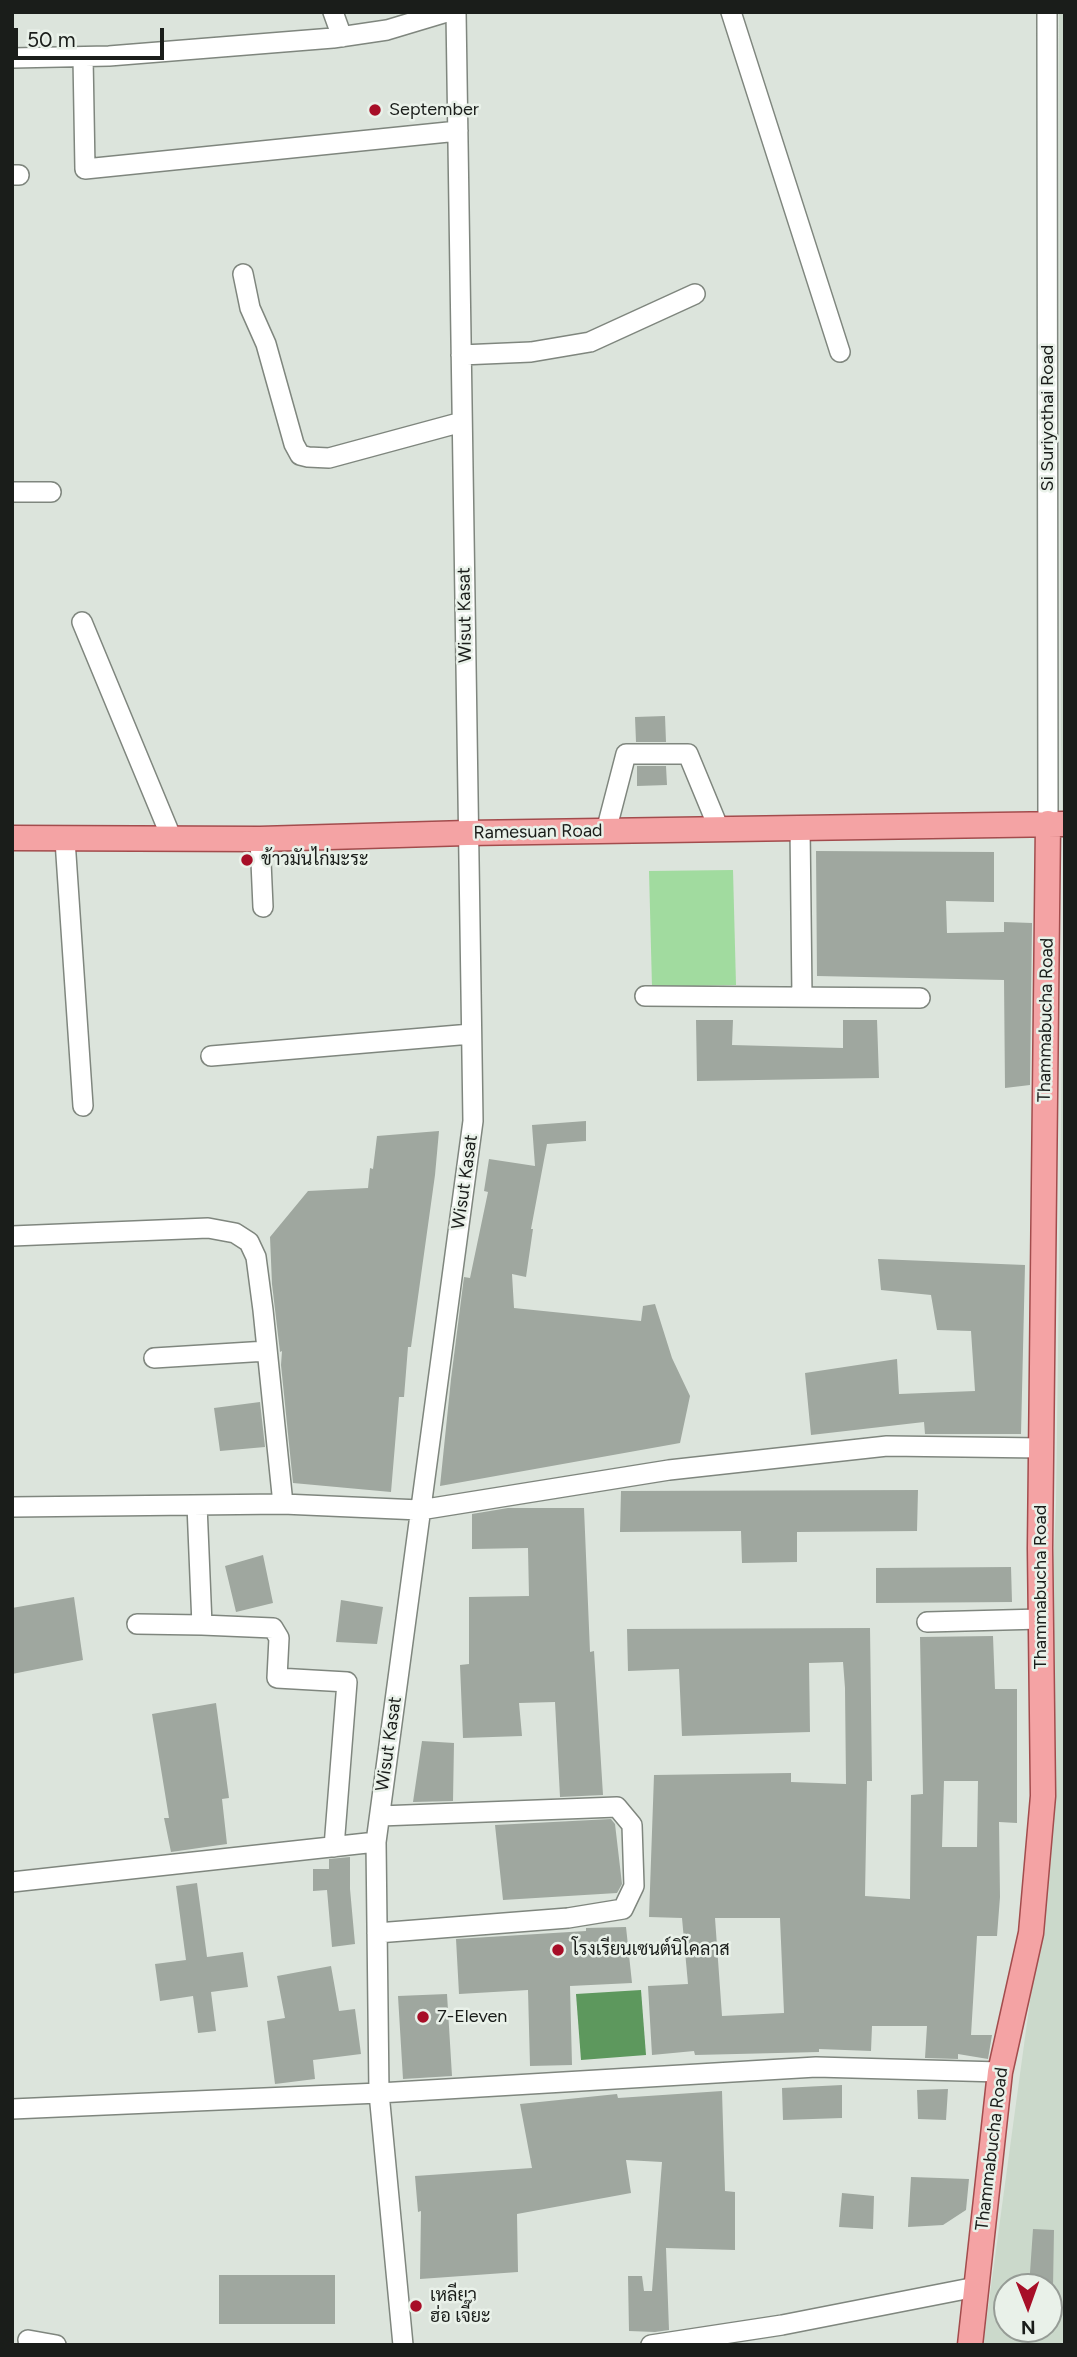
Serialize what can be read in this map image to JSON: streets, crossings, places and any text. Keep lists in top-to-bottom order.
{
  "streets": {
    "main road": ["Ramesuan Road", "Thammabucha Road"],
    "street": ["Si Suriyothai Road", "Wisut Kasat"]
  },
  "crossings": [
    ["Si Suriyothai Road", "Ramesuan Road"],
    ["Si Suriyothai Road", "Thammabucha Road"],
    ["Wisut Kasat", "Ramesuan Road"],
    ["Ramesuan Road", "Thammabucha Road"]
  ],
  "places": [
    "September",
    "ข้าวมันไก่มะระ",
    "โรงเรียนเซนต์นิโคลาส",
    "7-Eleven",
    "เหลียว ฮ่อ เจี๊ยะ"
  ],
  "scale_bar": "50 m",
  "north": "bottom"
}
